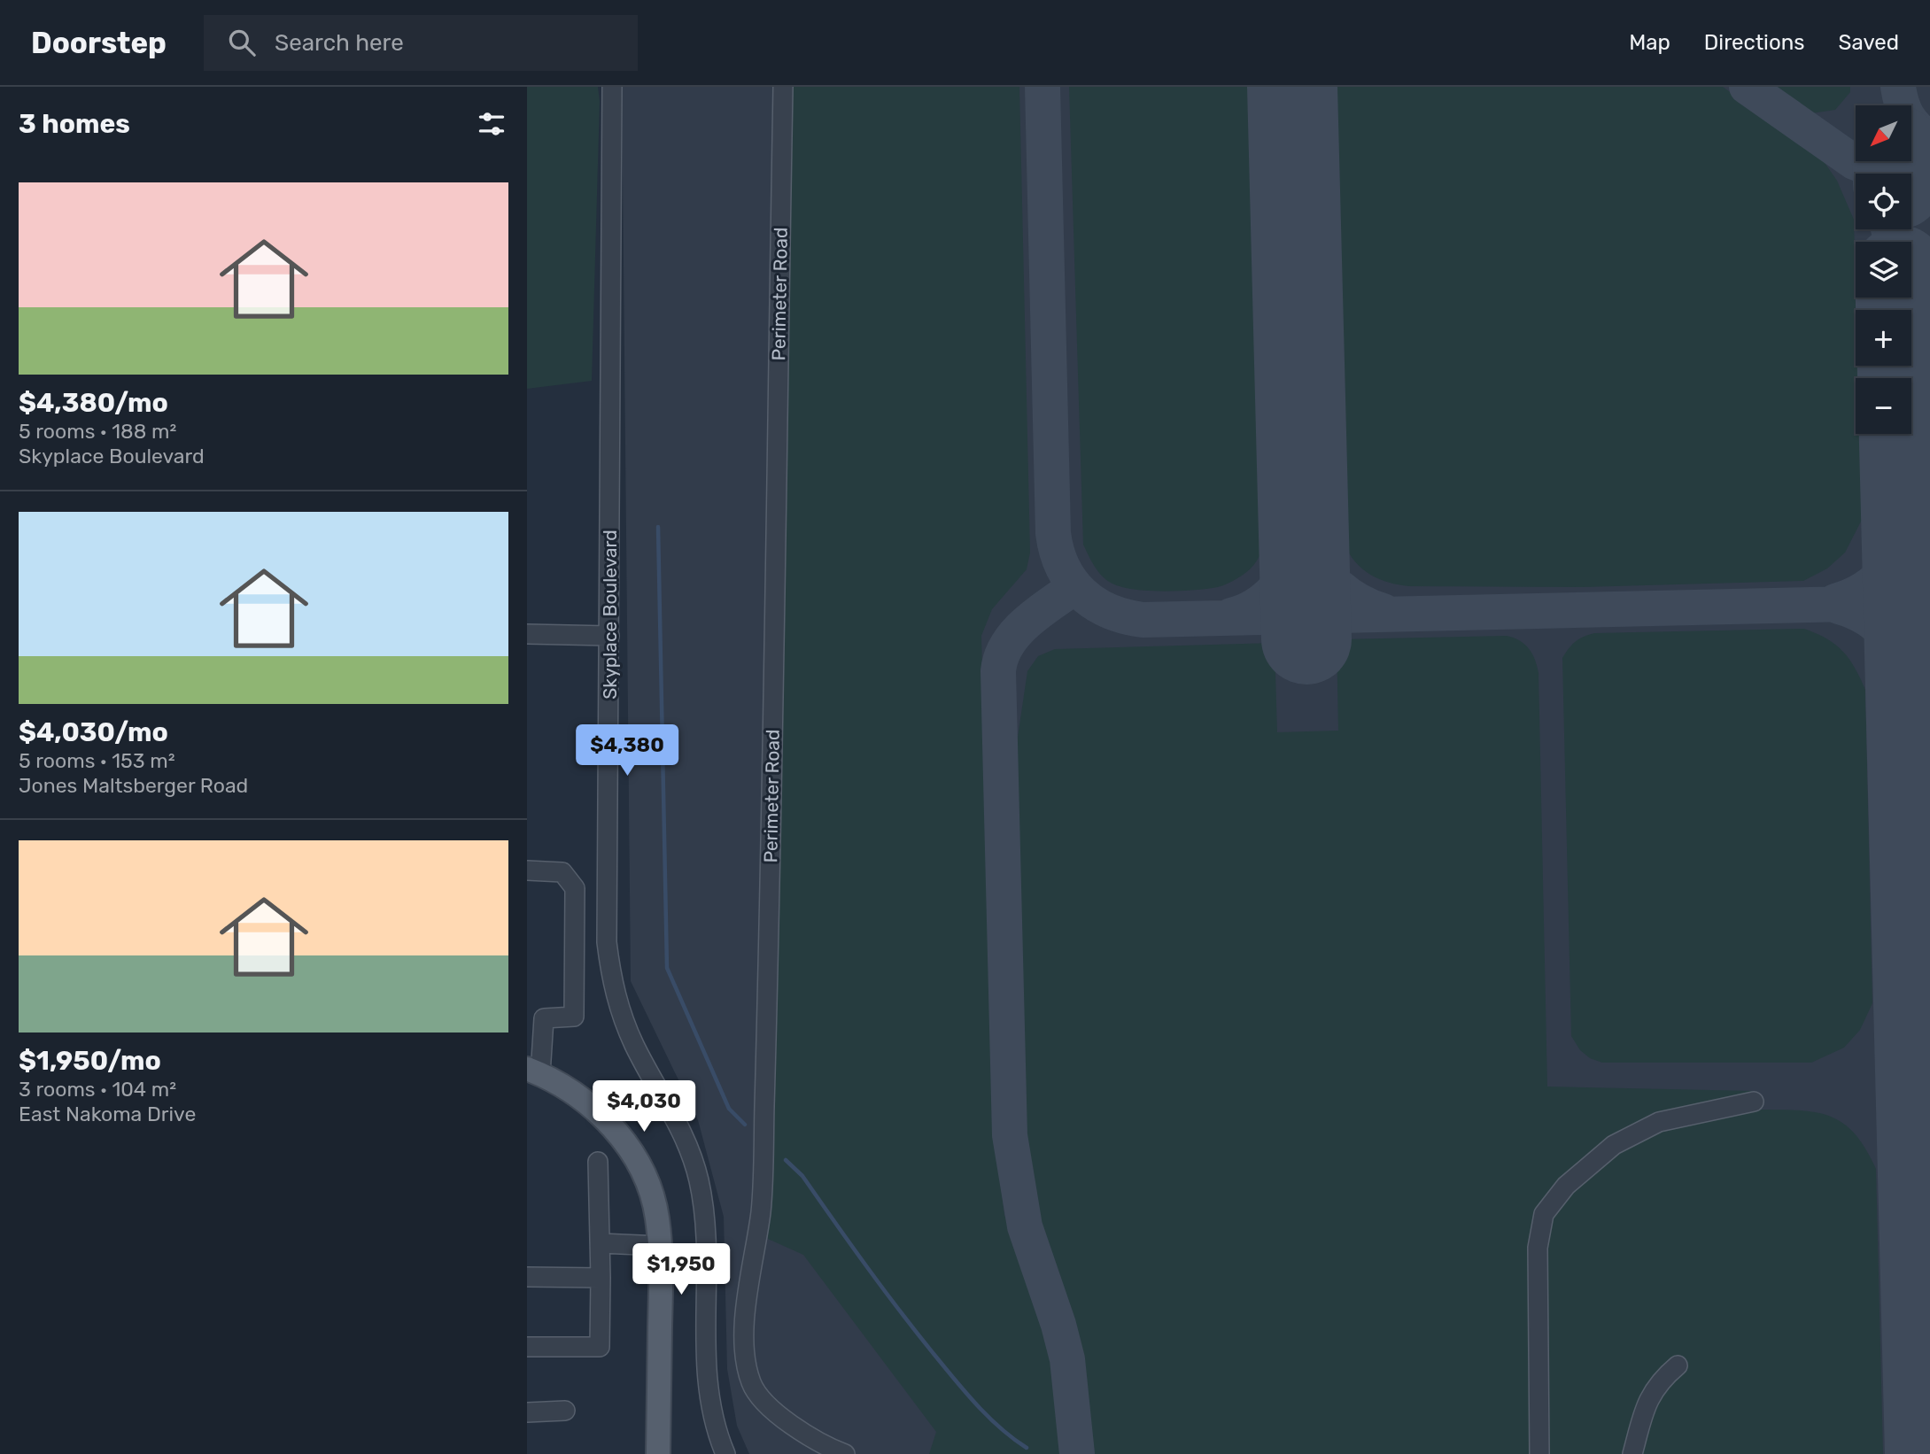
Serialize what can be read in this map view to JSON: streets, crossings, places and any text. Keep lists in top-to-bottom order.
{
  "streets": {
    "street": ["Perimeter Road", "Skyplace Boulevard"]
  },
  "north": "bottom left",
  "page": {
    "header": "Doorstep",
    "search": "Search here",
    "nav": ["Map", "Directions", "Saved"],
    "heading": "3 homes",
    "map_buttons": ["+", "−"],
    "list": [
      {
        "name": "$4,380/mo",
        "note": "5 rooms · 188 m² · Skyplace Boulevard"
      },
      {
        "name": "$4,030/mo",
        "note": "5 rooms · 153 m² · Jones Maltsberger Road"
      },
      {
        "name": "$1,950/mo",
        "note": "3 rooms · 104 m² · East Nakoma Drive"
      }
    ],
    "price": ["$4,380", "$4,030", "$1,950"]
  }
}
